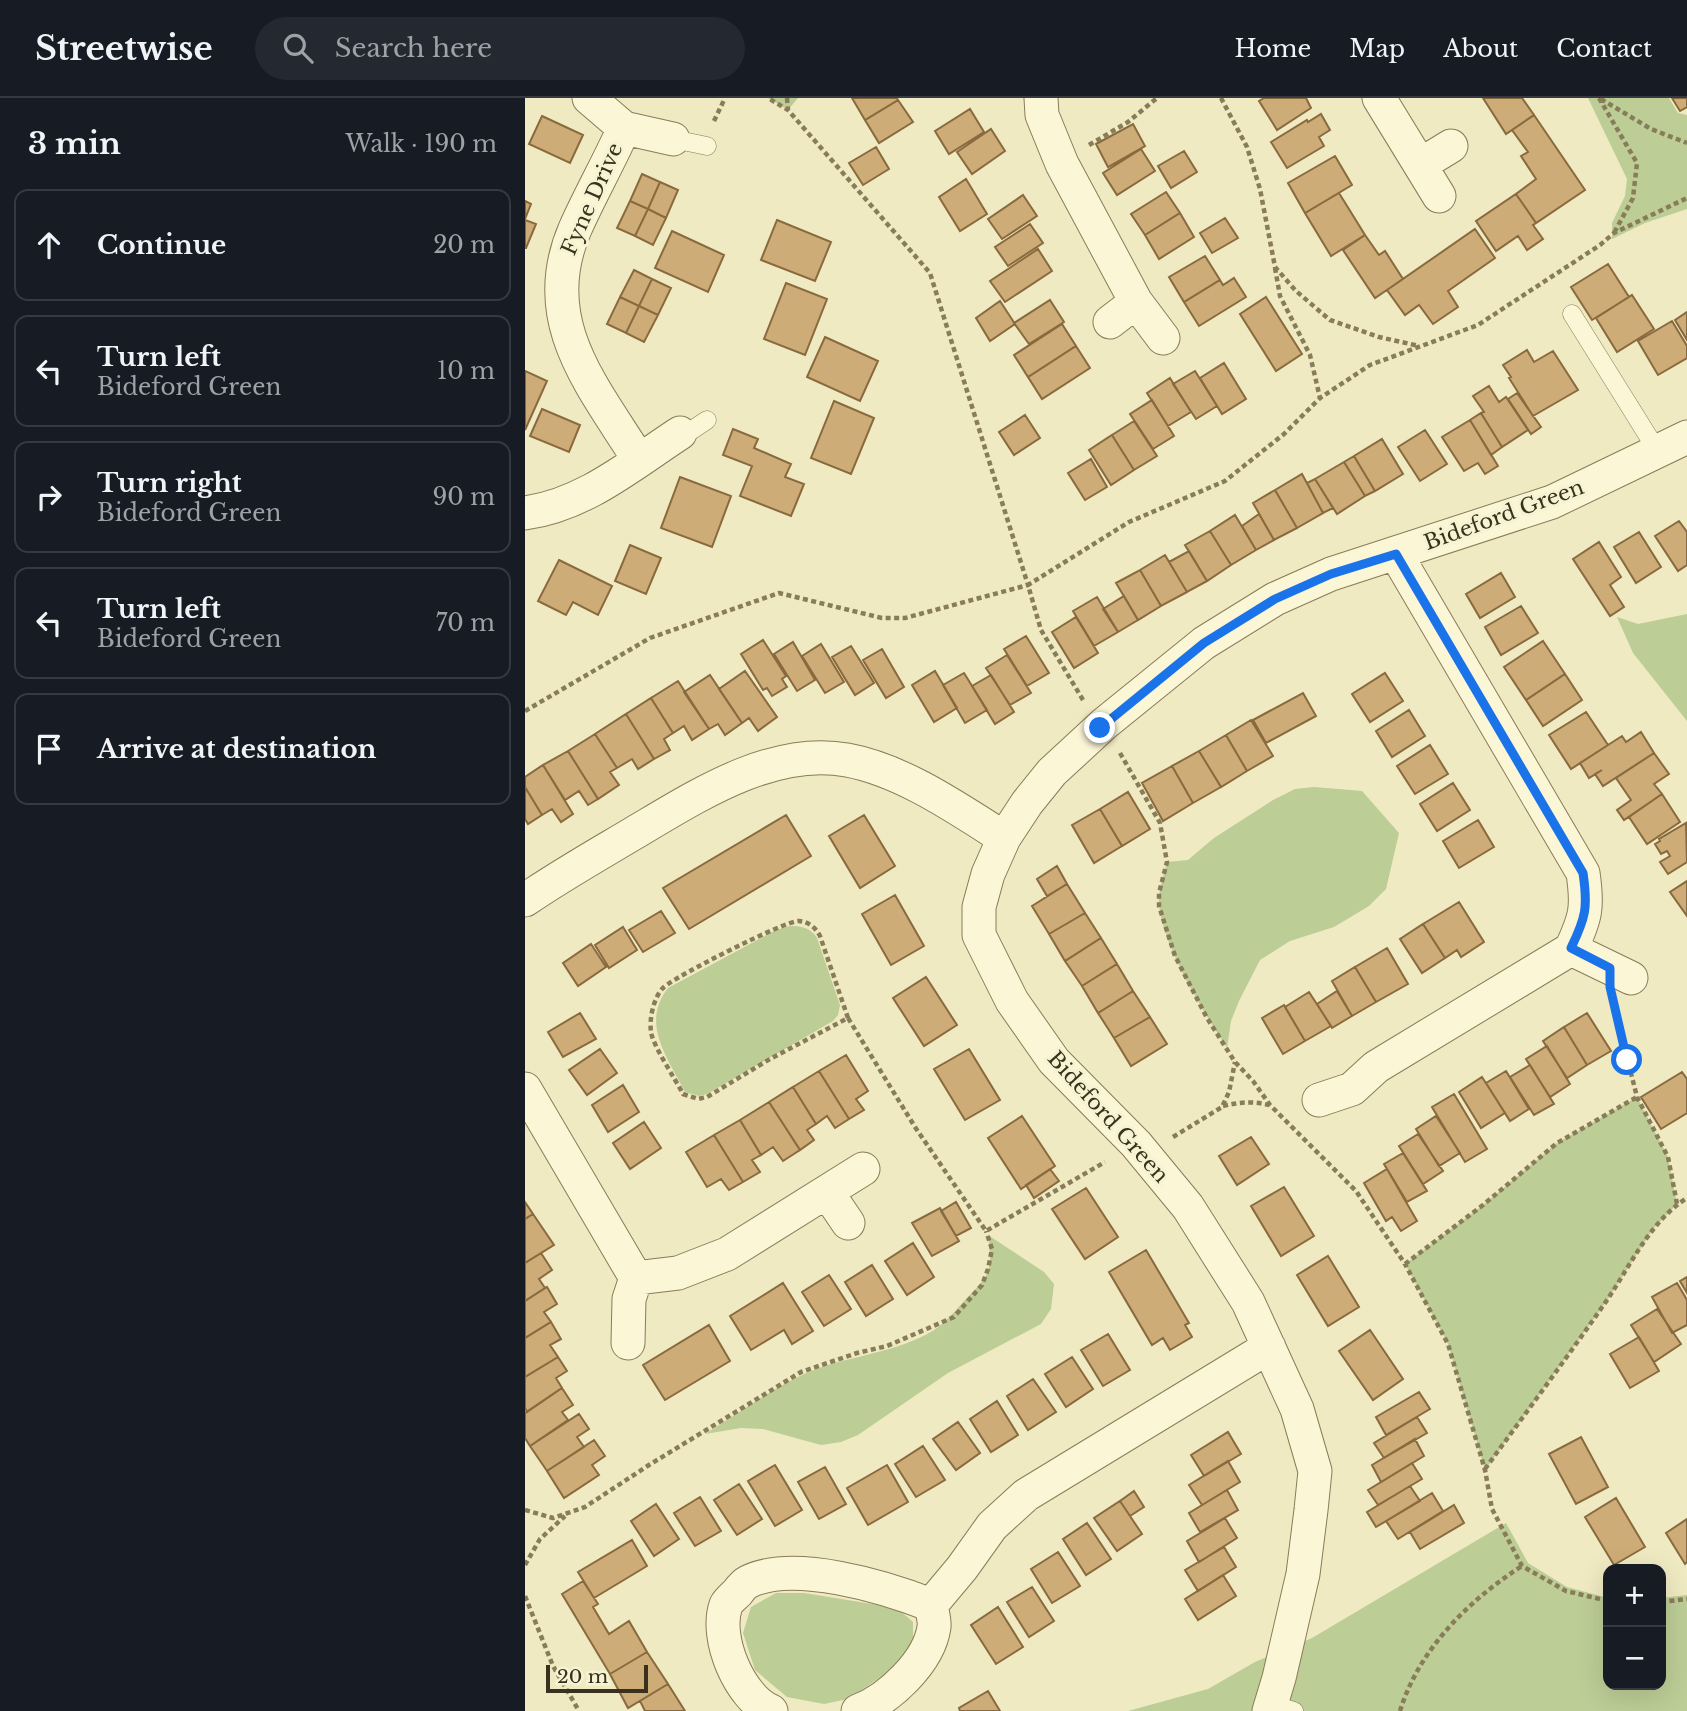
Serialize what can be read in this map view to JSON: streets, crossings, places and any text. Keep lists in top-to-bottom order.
{
  "streets": {
    "street": ["Fyne Drive", "Bideford Green"]
  },
  "scale_bar": "20 m",
  "page": {
    "header": "Streetwise",
    "search": "Search here",
    "nav": [
      "Home",
      "Map",
      "About",
      "Contact"
    ],
    "heading": ["3 min", "Walk · 190 m"],
    "list": [
      ["Continue", "20 m"],
      ["Turn left", "Bideford Green", "10 m"],
      ["Turn right", "Bideford Green", "90 m"],
      ["Turn left", "Bideford Green", "70 m"],
      "Arrive at destination"
    ],
    "map_buttons": ["+", "−"],
    "scale": "20 m"
  }
}
